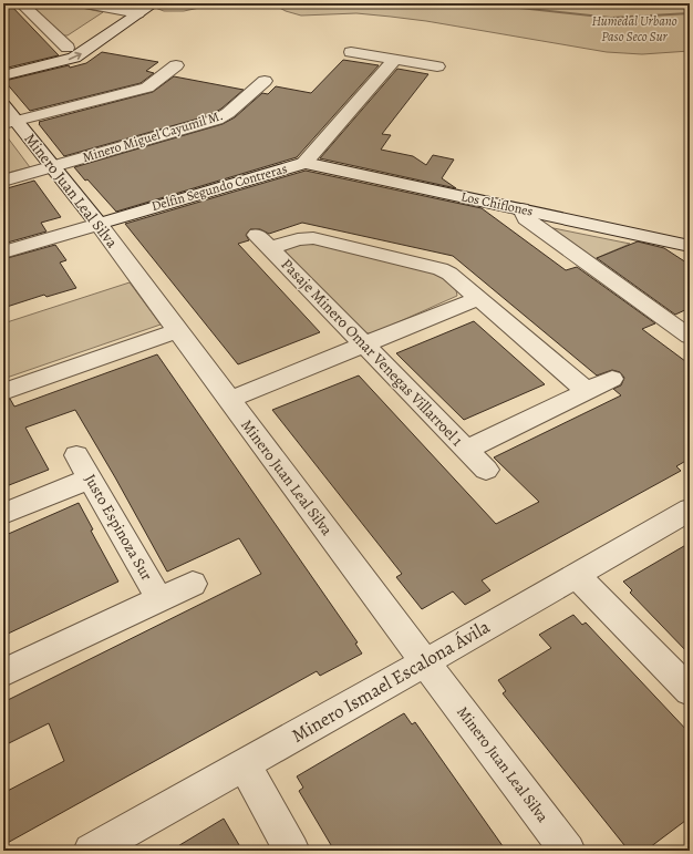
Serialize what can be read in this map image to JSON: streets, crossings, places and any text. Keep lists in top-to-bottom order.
{
  "streets": {
    "street": [
      "Minero Miguel Cayumil M.",
      "Delfín Segundo Contreras",
      "Minero Juan Leal Silva",
      "Los Chiflones",
      "Pasaje Minero Omar Venegas Villarroel 1",
      "Justo Espinoza Sur",
      "Minero Ismael Escalona Ávila"
    ]
  },
  "crossings": [
    ["Minero Miguel Cayumil M.", "Minero Juan Leal Silva"],
    ["Delfín Segundo Contreras", "Minero Juan Leal Silva"],
    ["Delfín Segundo Contreras", "Los Chiflones"],
    ["Minero Juan Leal Silva", "Minero Ismael Escalona Ávila"]
  ],
  "parks": ["Humedal Urbano Paso Seco Sur"]
}
